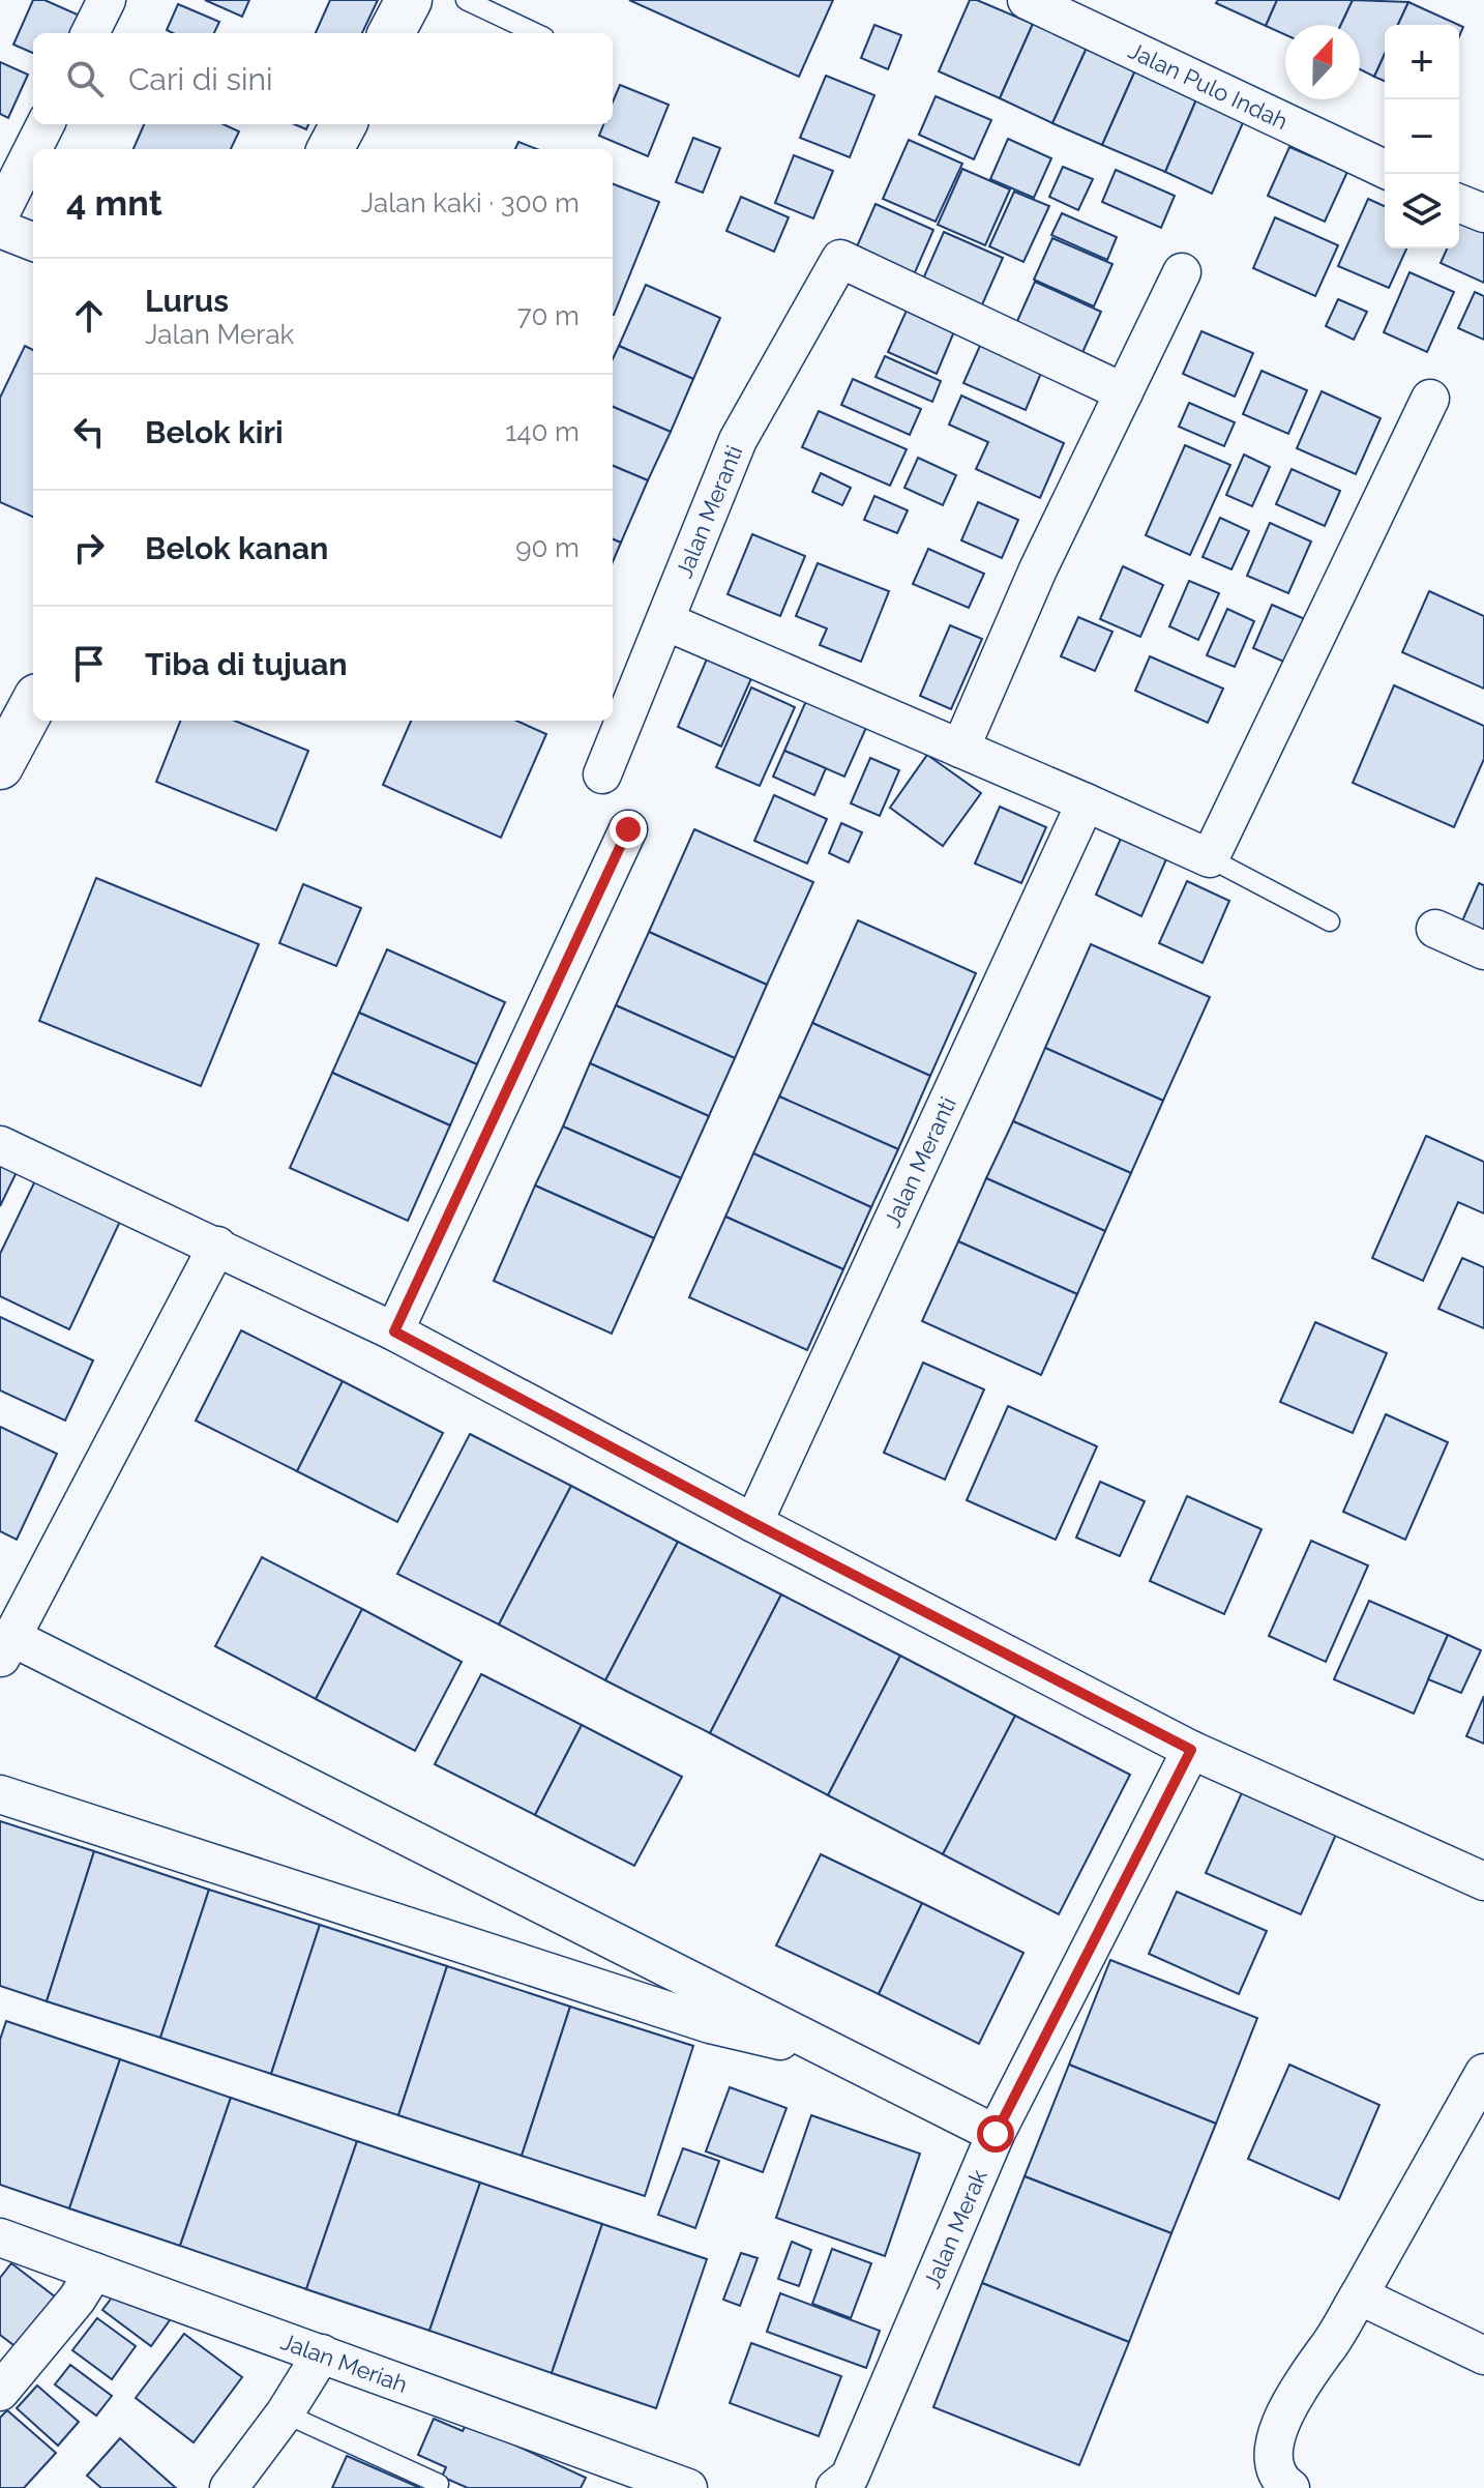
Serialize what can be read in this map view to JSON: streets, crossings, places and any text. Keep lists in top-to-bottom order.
{
  "streets": {
    "street": [
      "Jalan Pulo Indah",
      "Jalan Meranti",
      "Jalan Merak",
      "Jalan Meriah"
    ]
  },
  "north": "top",
  "page": {
    "map_buttons": ["+", "−"],
    "search": "Cari di sini",
    "heading": ["4 mnt", "Jalan kaki · 300 m"],
    "list": [
      ["Lurus", "Jalan Merak", "70 m"],
      ["Belok kiri", "140 m"],
      ["Belok kanan", "90 m"],
      "Tiba di tujuan"
    ]
  }
}
